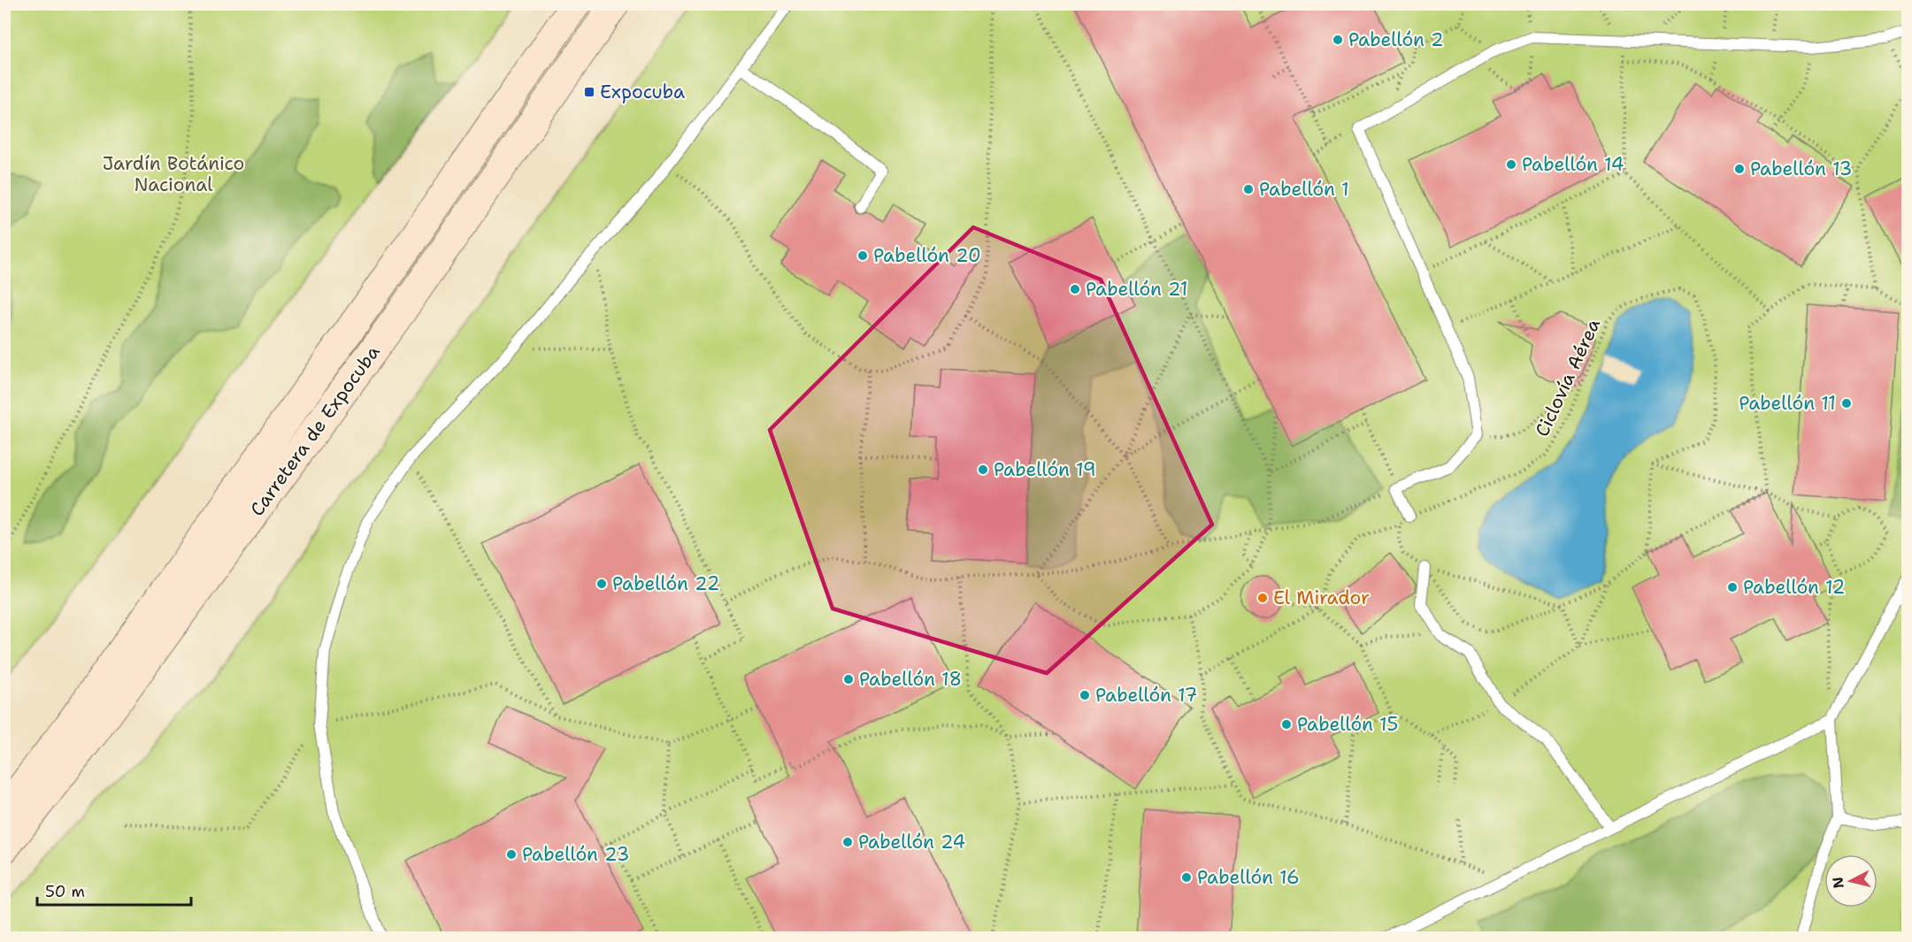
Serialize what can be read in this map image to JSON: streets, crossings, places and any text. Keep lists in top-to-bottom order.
{
  "streets": {
    "main road": ["Carretera de Expocuba"],
    "path": ["Ciclovía Aérea"]
  },
  "parks": ["Jardín Botánico Nacional"],
  "places": {
    "other": [
      "Pabellón 2",
      "Pabellón 14",
      "Pabellón 13",
      "Pabellón 1",
      "Pabellón 20",
      "Pabellón 21",
      "Pabellón 11",
      "Pabellón 19",
      "Pabellón 22",
      "Pabellón 12",
      "El Mirador",
      "Pabellón 18",
      "Pabellón 17",
      "Pabellón 15",
      "Pabellón 24",
      "Pabellón 23",
      "Pabellón 16"
    ],
    "transit": ["Expocuba"]
  },
  "scale_bar": "50 m",
  "north": "left"
}
